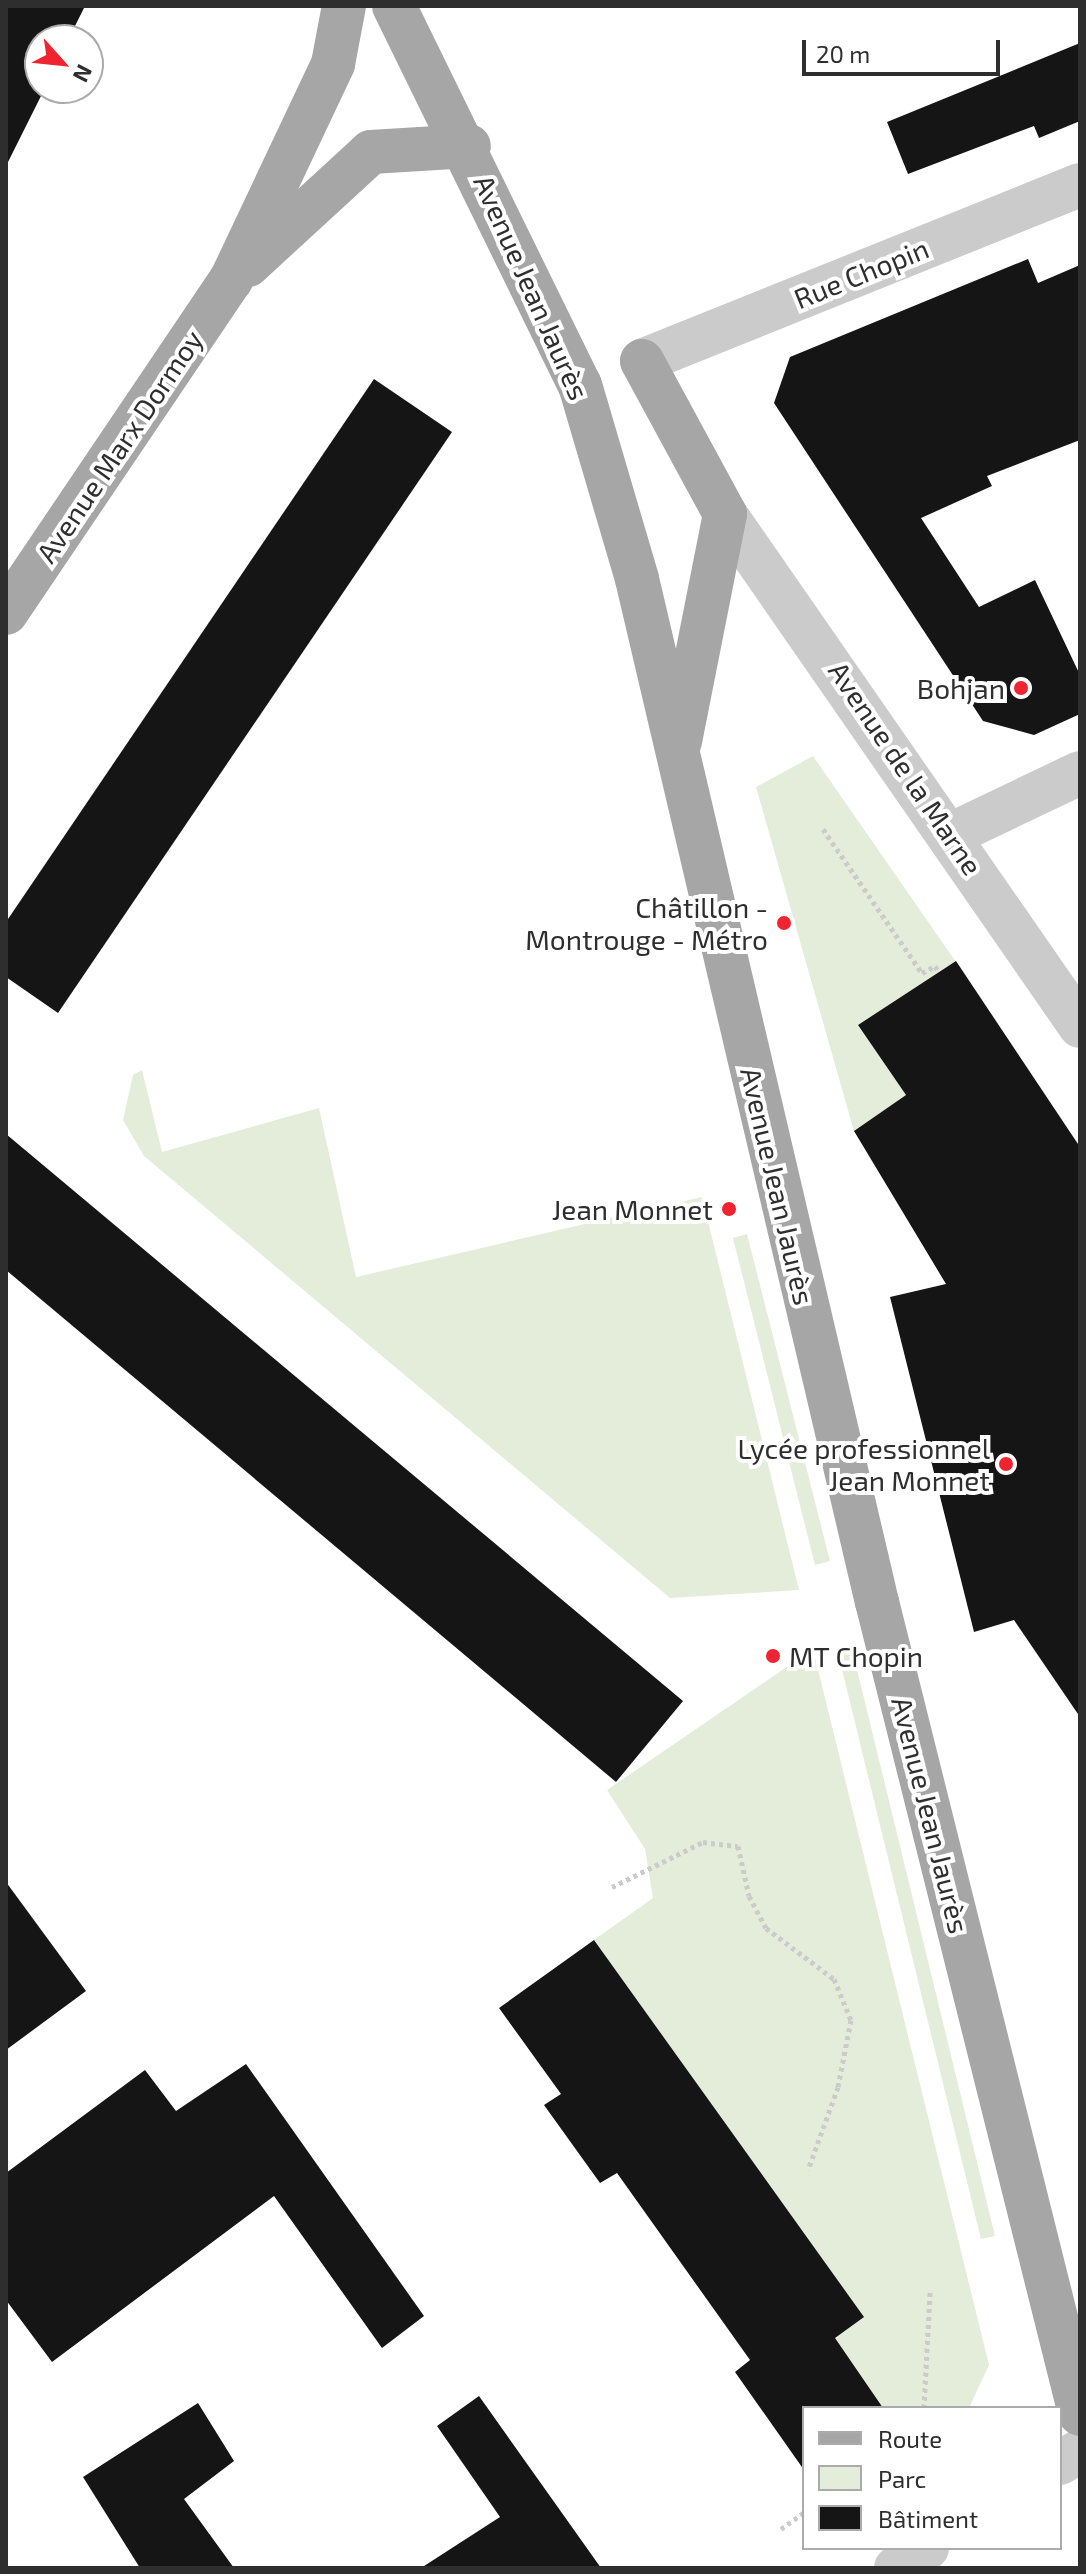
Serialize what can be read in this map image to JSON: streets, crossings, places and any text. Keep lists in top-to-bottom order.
{
  "streets": {
    "main road": ["Avenue Jean Jaurès", "Avenue Marx Dormoy"],
    "street": ["Rue Chopin", "Avenue de la Marne"]
  },
  "crossings": [
    ["Avenue Jean Jaurès", "Avenue Marx Dormoy"],
    ["Avenue Jean Jaurès", "Avenue de la Marne"]
  ],
  "places": [
    "Bohjan",
    "Châtillon - Montrouge - Métro",
    "Jean Monnet",
    "Lycée professionnel Jean Monnet",
    "MT Chopin"
  ],
  "legend": ["Route", "Parc", "Bâtiment"],
  "scale_bar": "20 m",
  "north": "bottom right"
}
